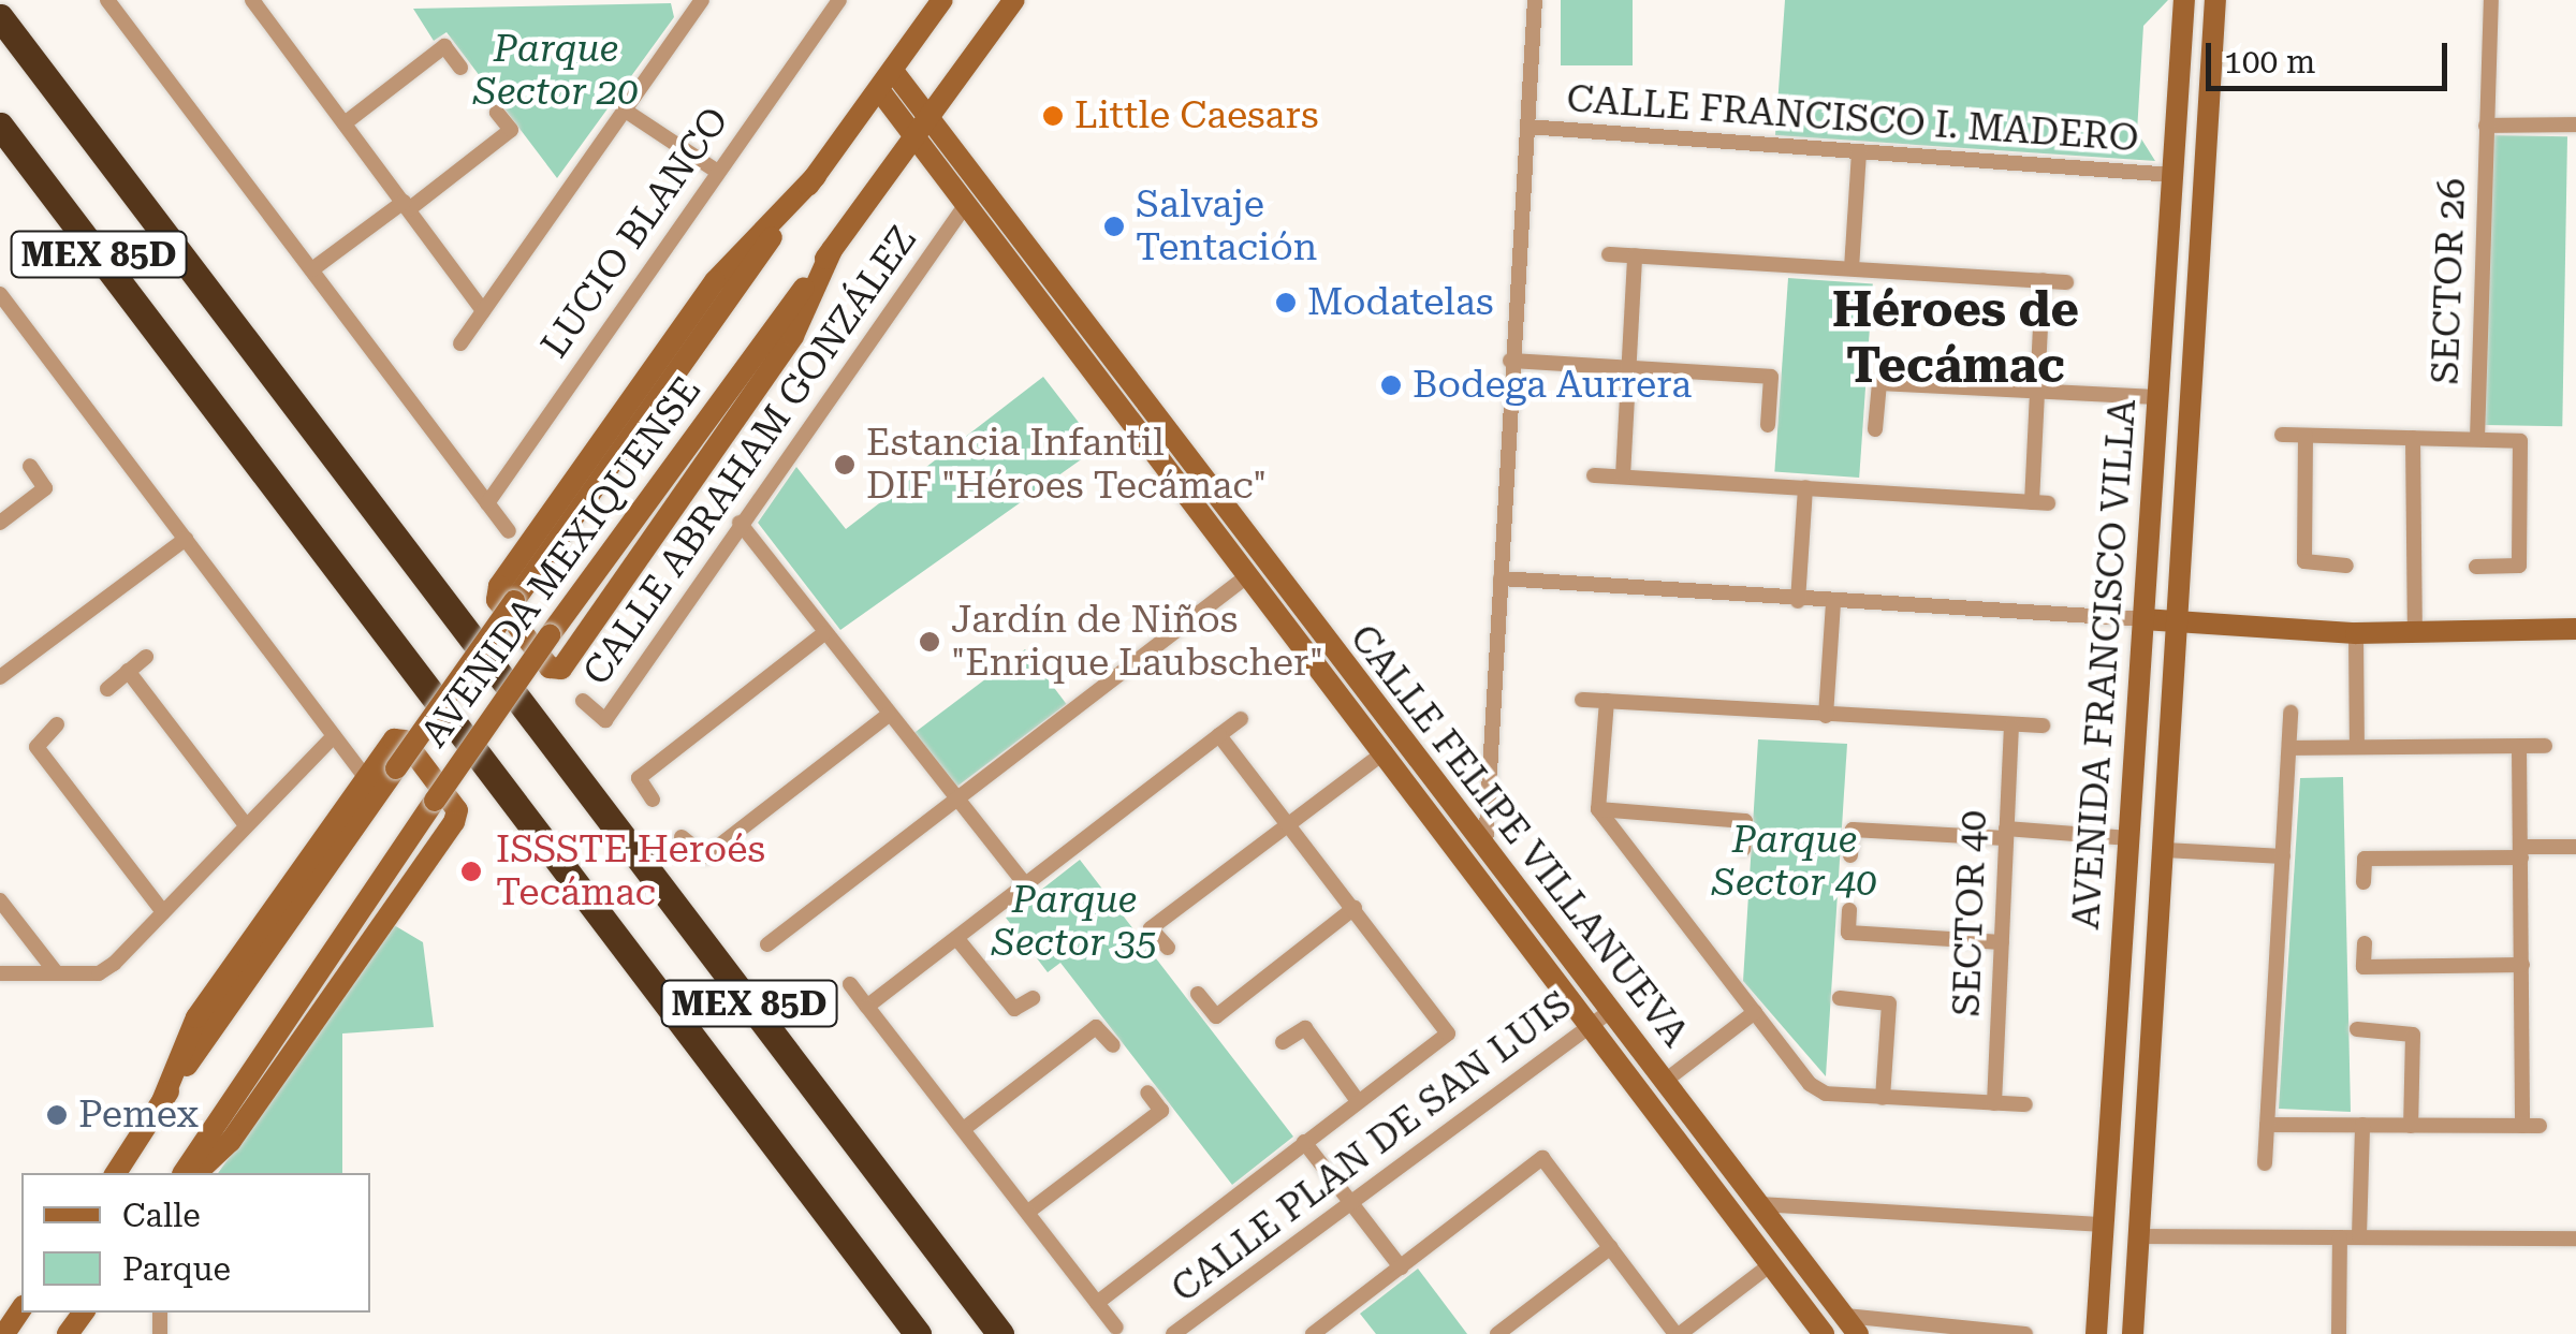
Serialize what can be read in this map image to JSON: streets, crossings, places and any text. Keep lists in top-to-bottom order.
{
  "streets": {
    "highway": ["MEX 85D"],
    "main road": ["AVENIDA MEXIQUENSE", "AVENIDA FRANCISCO VILLA", "CALLE FELIPE VILLANUEVA"],
    "street": [
      "CALLE FRANCISCO I. MADERO",
      "LUCIO BLANCO",
      "SECTOR 26",
      "CALLE ABRAHAM GONZÁLEZ",
      "SECTOR 40",
      "CALLE PLAN DE SAN LUIS"
    ]
  },
  "crossings": [
    ["CALLE FRANCISCO I. MADERO", "AVENIDA FRANCISCO VILLA"],
    ["CALLE ABRAHAM GONZÁLEZ", "CALLE FELIPE VILLANUEVA"],
    ["AVENIDA MEXIQUENSE", "CALLE FELIPE VILLANUEVA"],
    ["CALLE FELIPE VILLANUEVA", "CALLE PLAN DE SAN LUIS"]
  ],
  "districts": ["Héroes de Tecámac"],
  "parks": ["Parque Sector 20", "Parque Sector 40", "Parque Sector 35"],
  "places": [
    "Little Caesars",
    "Salvaje Tentación",
    "Modatelas",
    "Bodega Aurrera",
    "Estancia Infantil DIF \"Héroes Tecámac\"",
    "Jardín de Niños \"Enrique Laubscher\"",
    "ISSSTE Heroés Tecámac",
    "Pemex"
  ],
  "legend": ["Calle", "Parque"],
  "scale_bar": "100 m"
}
